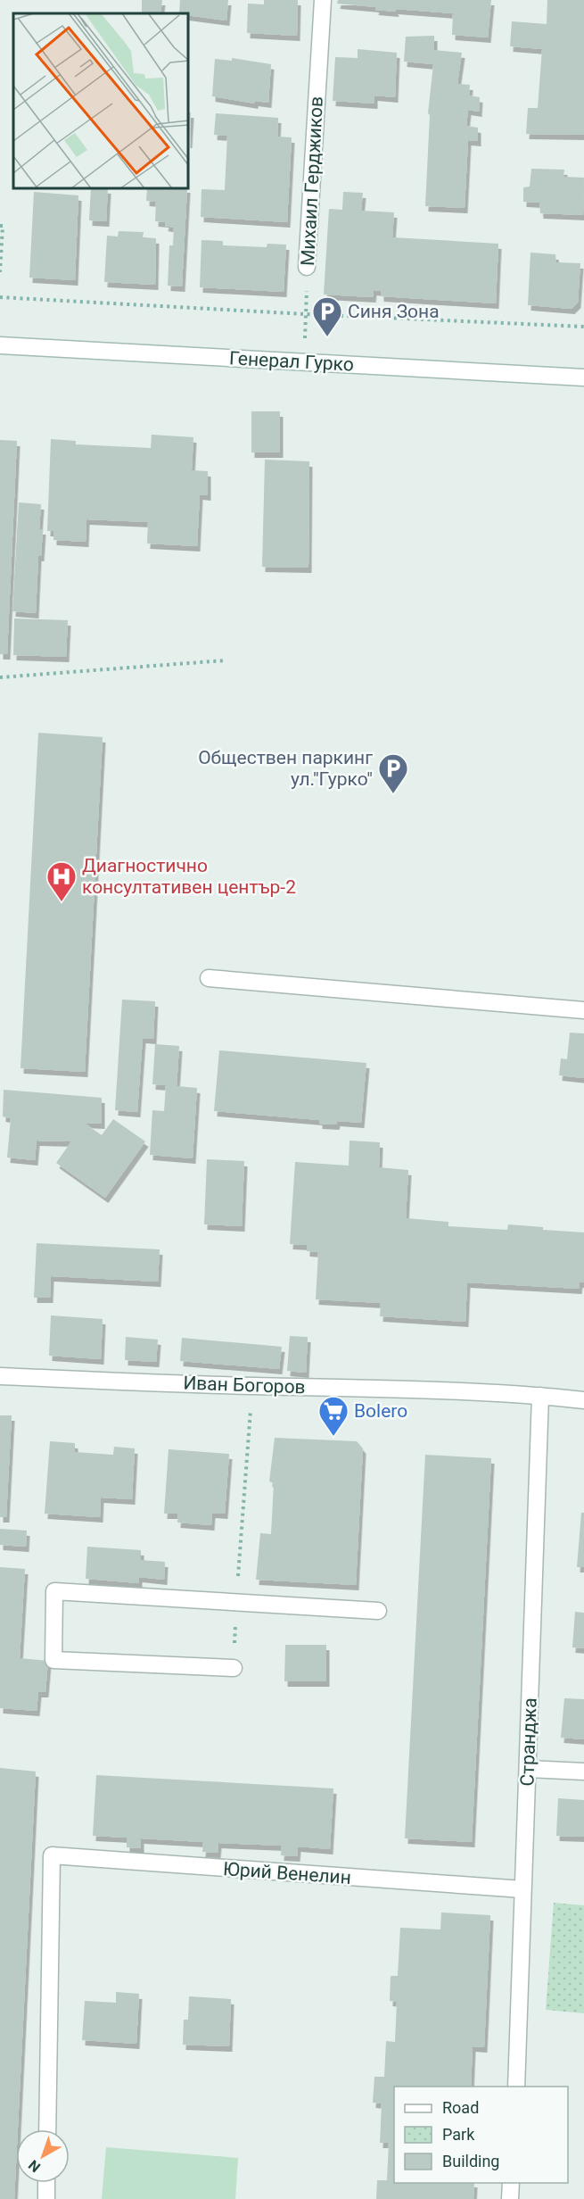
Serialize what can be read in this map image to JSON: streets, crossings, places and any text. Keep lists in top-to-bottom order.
{
  "streets": {
    "street": [
      "Михаил Герджиков",
      "Генерал Гурко",
      "Иван Богоров",
      "Странджа",
      "Юрий Венелин"
    ]
  },
  "crossings": [
    ["Михаил Герджиков", "Генерал Гурко"],
    ["Иван Богоров", "Странджа"],
    ["Странджа", "Юрий Венелин"]
  ],
  "places": {
    "parking": ["Синя Зона", "Oбществен паркинг ул.''Гурко\""],
    "hospital": ["Диагностично консултативен център-2"],
    "supermarket": ["Bolero"]
  },
  "legend": ["Road", "Park", "Building"],
  "north": "bottom left"
}
